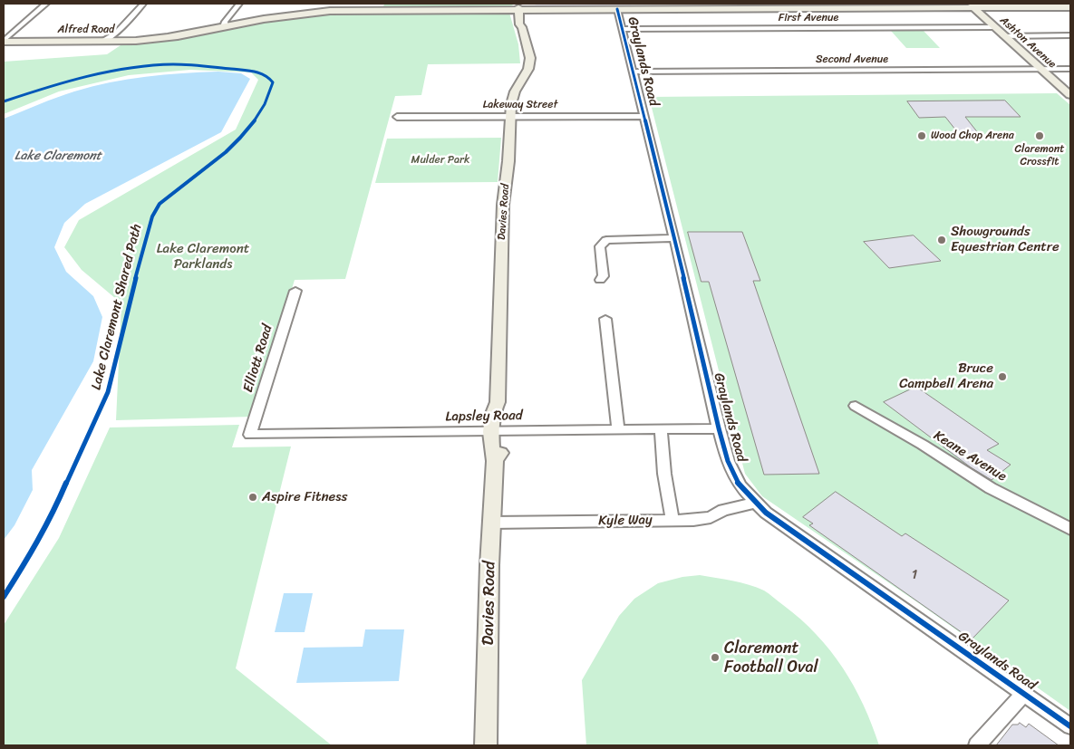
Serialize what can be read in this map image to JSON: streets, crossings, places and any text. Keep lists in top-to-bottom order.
{
  "streets": {
    "main road": ["Alfred Road", "Ashton Avenue", "Davies Road"],
    "street": [
      "First Avenue",
      "Second Avenue",
      "Graylands Road",
      "Lakeway Street",
      "Elliott Road",
      "Lapsley Road",
      "Keane Avenue",
      "Kyle Way"
    ],
    "cycle path": ["Lake Claremont Shared Path"]
  },
  "crossings": [
    ["First Avenue", "Ashton Avenue"],
    ["First Avenue", "Graylands Road"],
    ["Alfred Road", "Ashton Avenue"],
    ["Alfred Road", "Graylands Road"],
    ["Alfred Road", "Davies Road"],
    ["Ashton Avenue", "Second Avenue"],
    ["Second Avenue", "Graylands Road"],
    ["Graylands Road", "Lakeway Street"],
    ["Graylands Road", "Lapsley Road"],
    ["Graylands Road", "Kyle Way"],
    ["Lakeway Street", "Davies Road"],
    ["Davies Road", "Lapsley Road"],
    ["Davies Road", "Kyle Way"],
    ["Elliott Road", "Lapsley Road"]
  ],
  "water": ["Lake Claremont"],
  "parks": ["Mulder Park", "Lake Claremont Parklands"],
  "places": [
    "Wood Chop Arena",
    "Claremont Crossfit",
    "Showgrounds Equestrian Centre",
    "Bruce Campbell Arena",
    "Aspire Fitness",
    "Claremont Football Oval"
  ],
  "house_numbers": ["1"]
}
